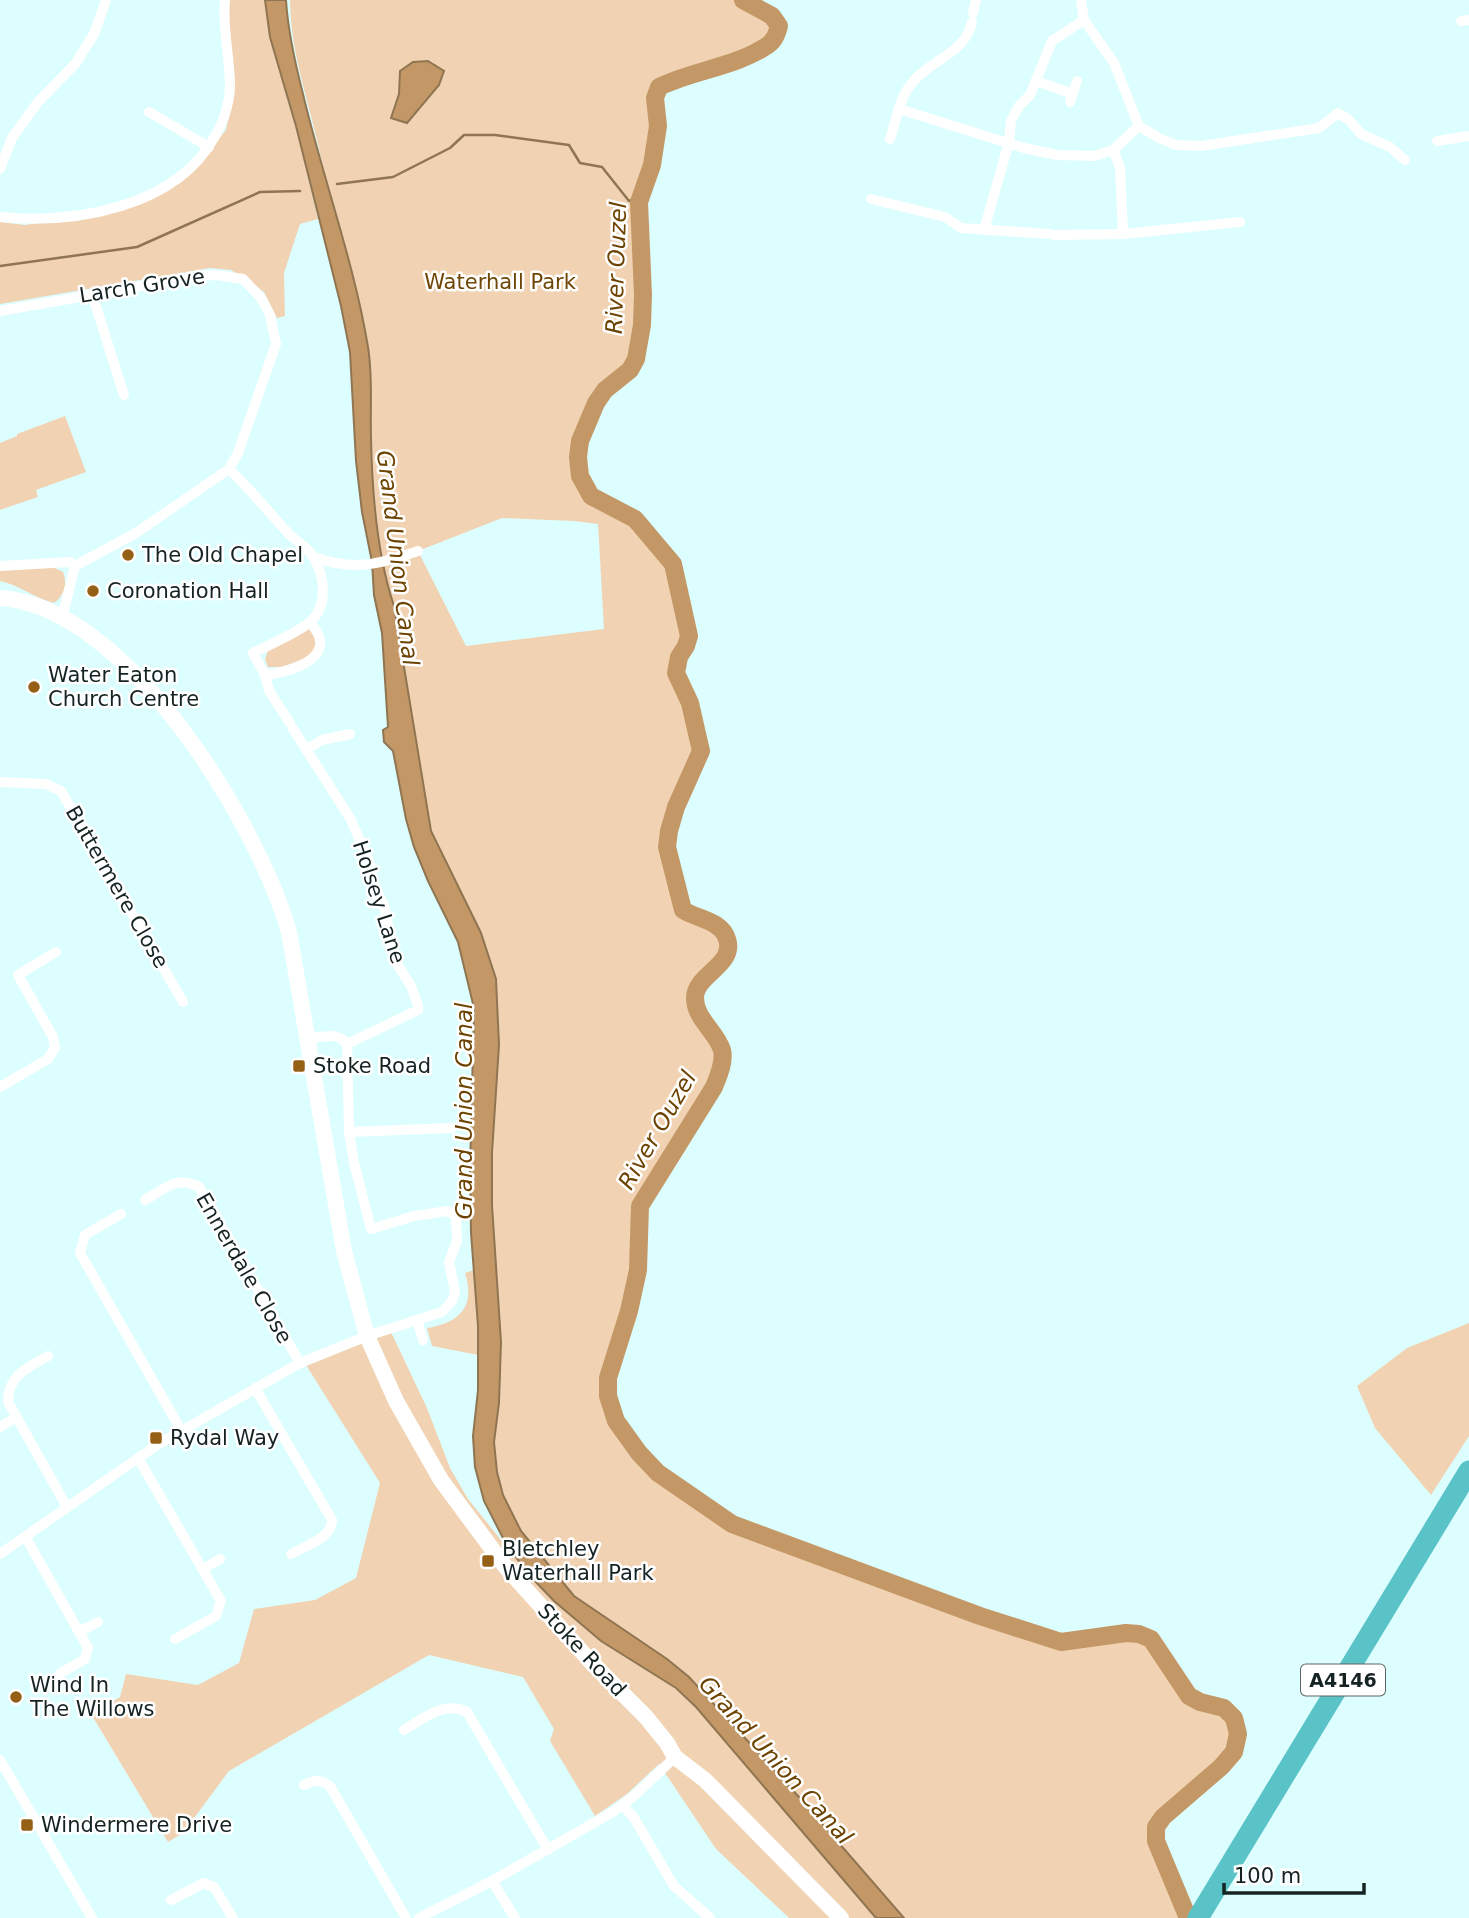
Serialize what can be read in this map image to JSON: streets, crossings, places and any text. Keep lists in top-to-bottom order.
{
  "streets": {
    "highway": ["A4146"],
    "street": [
      "Larch Grove",
      "Buttermere Close",
      "Holsey Lane",
      "Ennerdale Close",
      "Stoke Road"
    ]
  },
  "water": ["River Ouzel", "Grand Union Canal"],
  "parks": ["Waterhall Park"],
  "places": {
    "other": [
      "The Old Chapel",
      "Coronation Hall",
      "Water Eaton Church Centre",
      "Wind In The Willows"
    ],
    "transit": [
      "Stoke Road",
      "Rydal Way",
      "Bletchley Waterhall Park",
      "Windermere Drive"
    ]
  },
  "scale_bar": "100 m"
}
